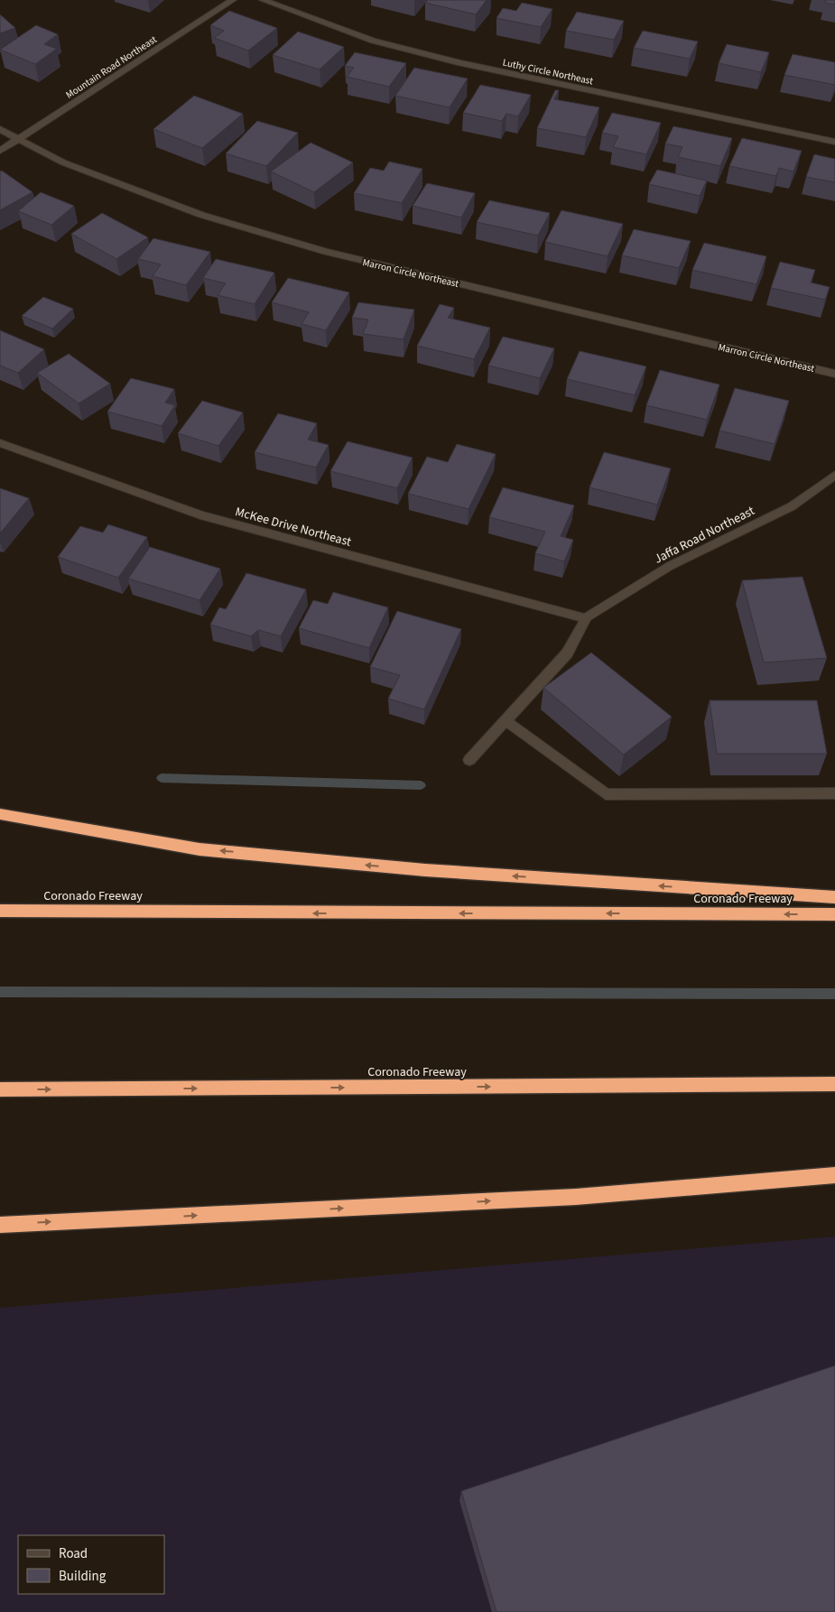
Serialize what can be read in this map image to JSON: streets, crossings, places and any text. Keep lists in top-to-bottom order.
{
  "streets": {
    "highway": ["Coronado Freeway"],
    "street": [
      "Mountain Road Northeast",
      "Luthy Circle Northeast",
      "Marron Circle Northeast",
      "McKee Drive Northeast",
      "Jaffa Road Northeast"
    ]
  },
  "crossings": [
    ["Mountain Road Northeast", "Marron Circle Northeast"],
    ["McKee Drive Northeast", "Jaffa Road Northeast"]
  ],
  "legend": ["Road", "Building"]
}
